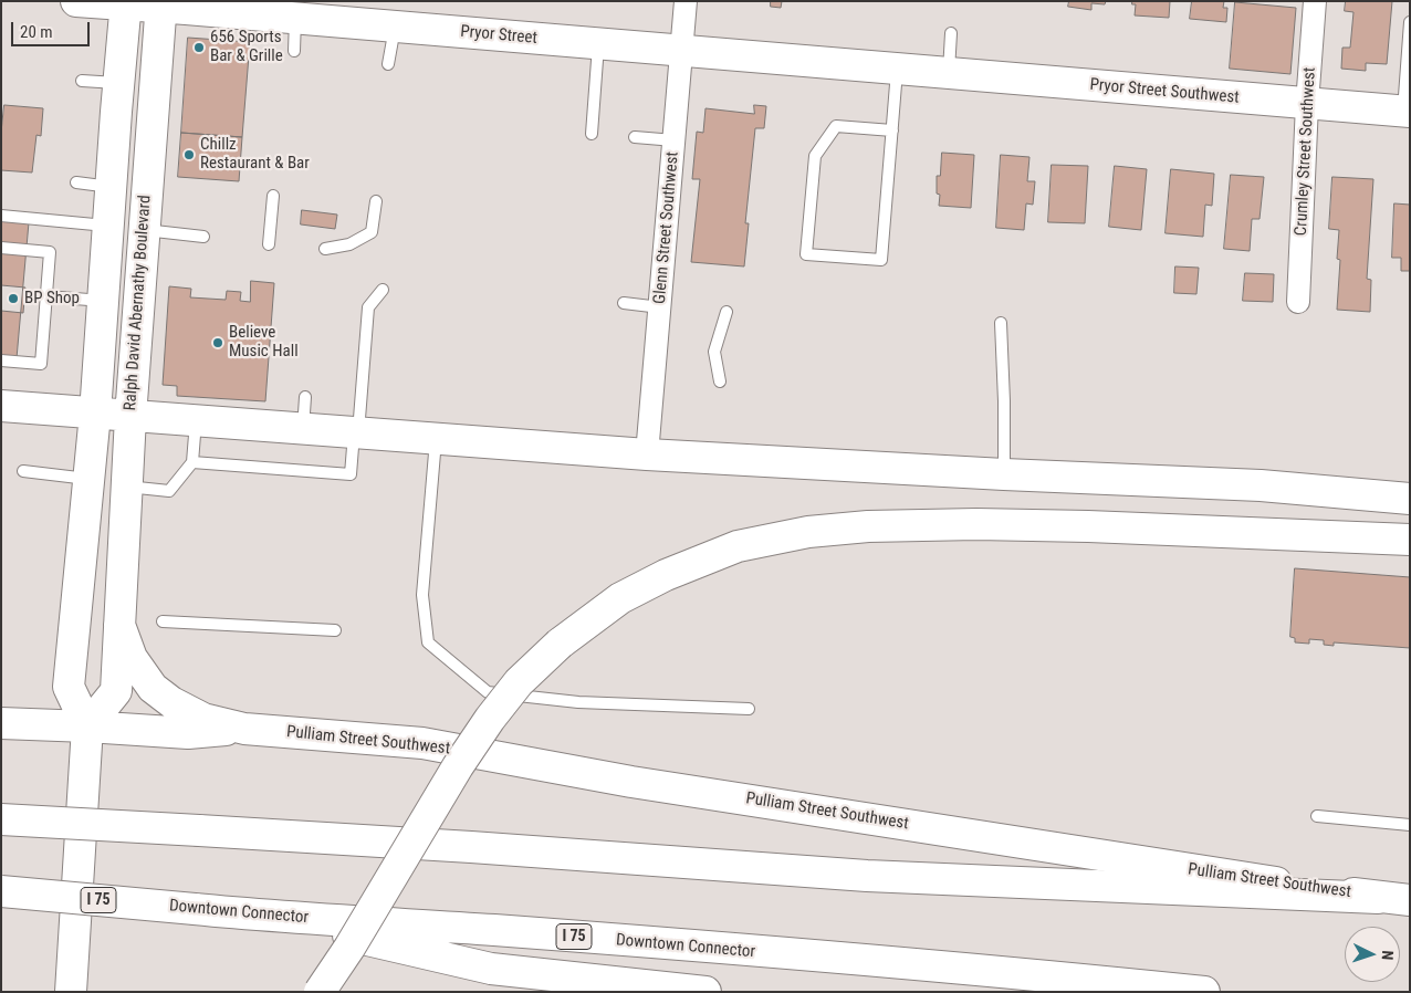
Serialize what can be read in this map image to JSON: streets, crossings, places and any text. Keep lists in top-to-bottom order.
{
  "streets": {
    "main road": [
      "Pryor Street",
      "Pryor Street Southwest",
      "Ralph David Abernathy Boulevard",
      "Pulliam Street Southwest",
      "I 75",
      "Downtown Connector"
    ],
    "street": ["Crumley Street Southwest", "Glenn Street Southwest"]
  },
  "crossings": [
    ["Pryor Street", "Pryor Street Southwest"],
    ["Pryor Street", "Glenn Street Southwest"],
    ["Pryor Street", "Ralph David Abernathy Boulevard"],
    ["Pryor Street Southwest", "Crumley Street Southwest"],
    ["Ralph David Abernathy Boulevard", "Pulliam Street Southwest"]
  ],
  "places": [
    "656 Sports Bar & Grille",
    "Chillz Restaurant & Bar",
    "BP Shop",
    "Believe Music Hall"
  ],
  "scale_bar": "20 m",
  "north": "right"
}
